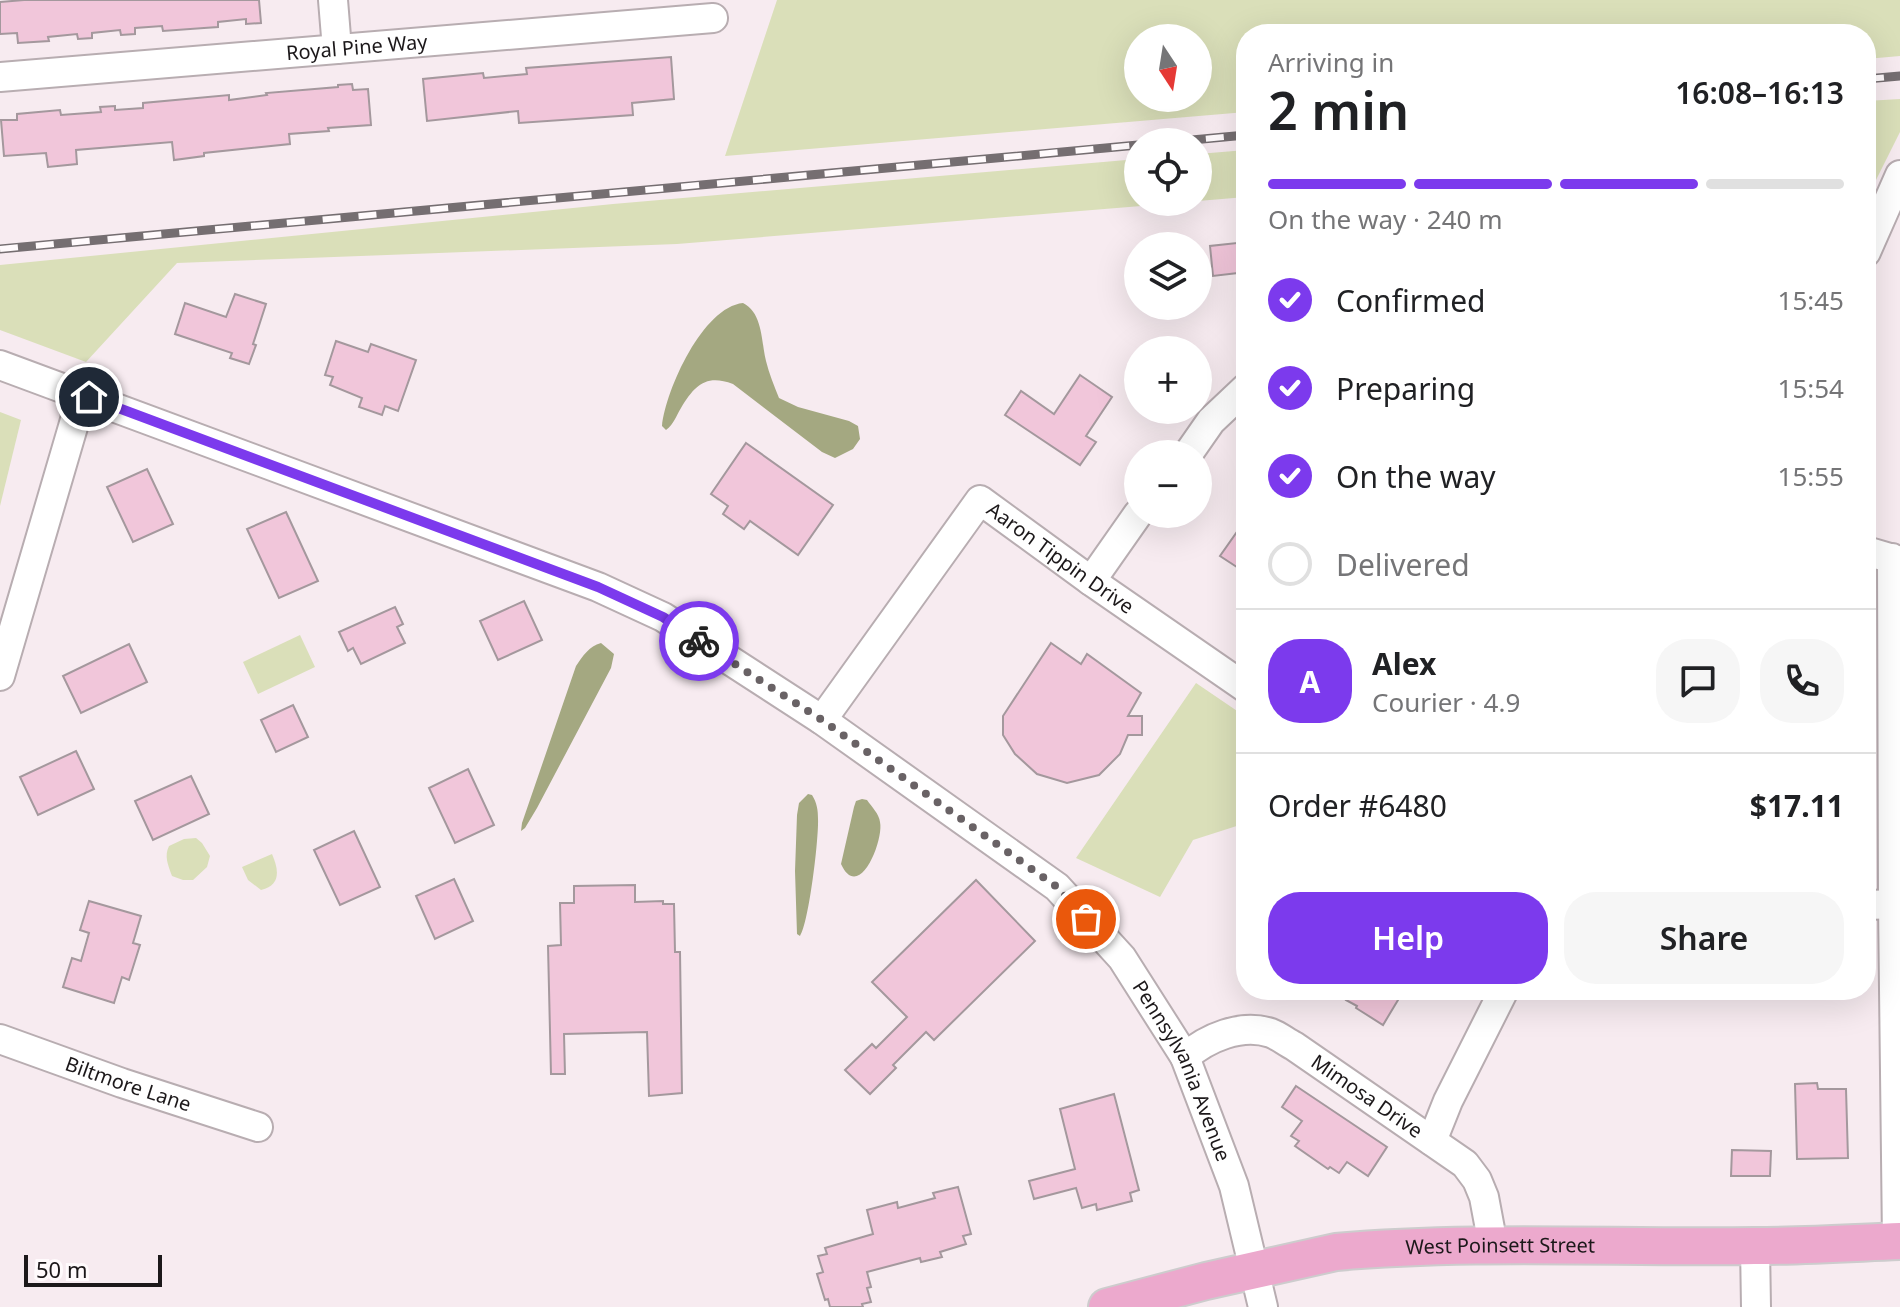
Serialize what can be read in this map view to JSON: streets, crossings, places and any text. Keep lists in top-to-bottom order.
{
  "streets": {
    "main road": ["West Poinsett Street"],
    "street": [
      "Royal Pine Way",
      "Aaron Tippin Drive",
      "Pennsylvania Avenue",
      "Biltmore Lane",
      "Mimosa Drive"
    ]
  },
  "crossings": [
    ["Aaron Tippin Drive", "Pennsylvania Avenue"],
    ["Pennsylvania Avenue", "Mimosa Drive"],
    ["Pennsylvania Avenue", "West Poinsett Street"],
    ["Mimosa Drive", "West Poinsett Street"]
  ],
  "scale_bar": "50 m",
  "north": "bottom",
  "page": {
    "map_buttons": ["+", "−"],
    "heading": ["2 min", "Arriving in", "16:08–16:13"],
    "panel": [
      "Alex",
      "Courier · 4.9",
      "Order #6480",
      "$17.11"
    ],
    "bar": "On the way · 240 m",
    "list": [
      ["Confirmed", "15:45"],
      ["Preparing", "15:54"],
      ["On the way", "15:55"],
      "Delivered"
    ],
    "round": "A",
    "buttons": ["Help", "Share"],
    "scale": "50 m"
  }
}
